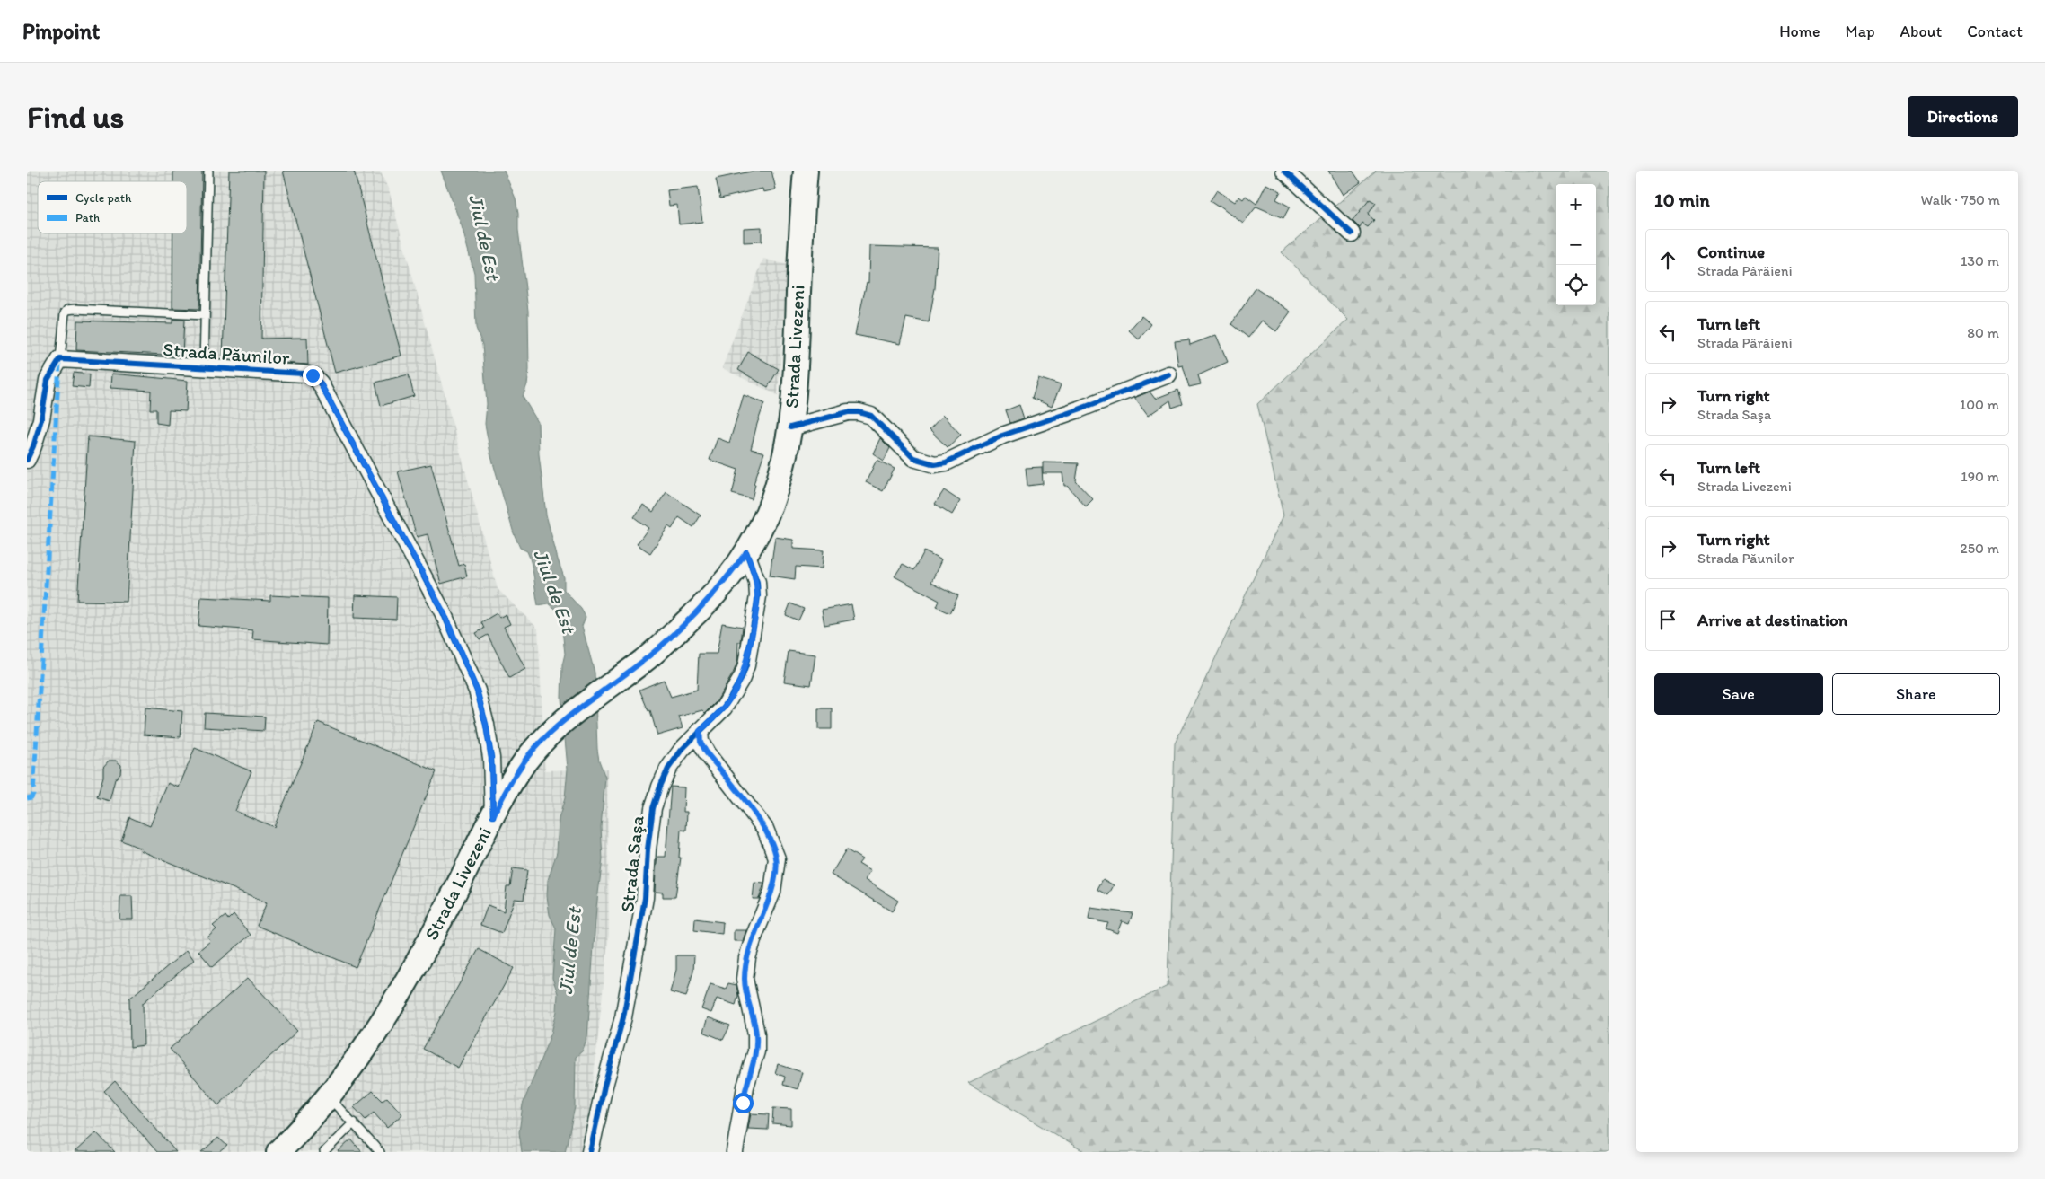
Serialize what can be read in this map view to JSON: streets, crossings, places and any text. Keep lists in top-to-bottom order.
{
  "streets": {
    "main road": ["Strada Livezeni"],
    "street": ["Strada Păunilor", "Strada Saşa"]
  },
  "crossings": [
    ["Strada Livezeni", "Strada Păunilor"],
    ["Strada Livezeni", "Strada Saşa"]
  ],
  "water": ["Jiul de Est"],
  "legend": ["Cycle path", "Path"],
  "page": {
    "header": "Pinpoint",
    "nav": [
      "Home",
      "Map",
      "About",
      "Contact"
    ],
    "buttons": [
      "Directions",
      ["Save", "Share"]
    ],
    "title": "Find us",
    "heading": ["10 min", "Walk · 750 m"],
    "map_buttons": ["+", "−"],
    "list": [
      ["Continue", "Strada Pârăieni", "130 m"],
      ["Turn left", "Strada Pârăieni", "80 m"],
      ["Turn right", "Strada Saşa", "100 m"],
      ["Turn left", "Strada Livezeni", "190 m"],
      ["Turn right", "Strada Păunilor", "250 m"],
      "Arrive at destination"
    ]
  }
}
